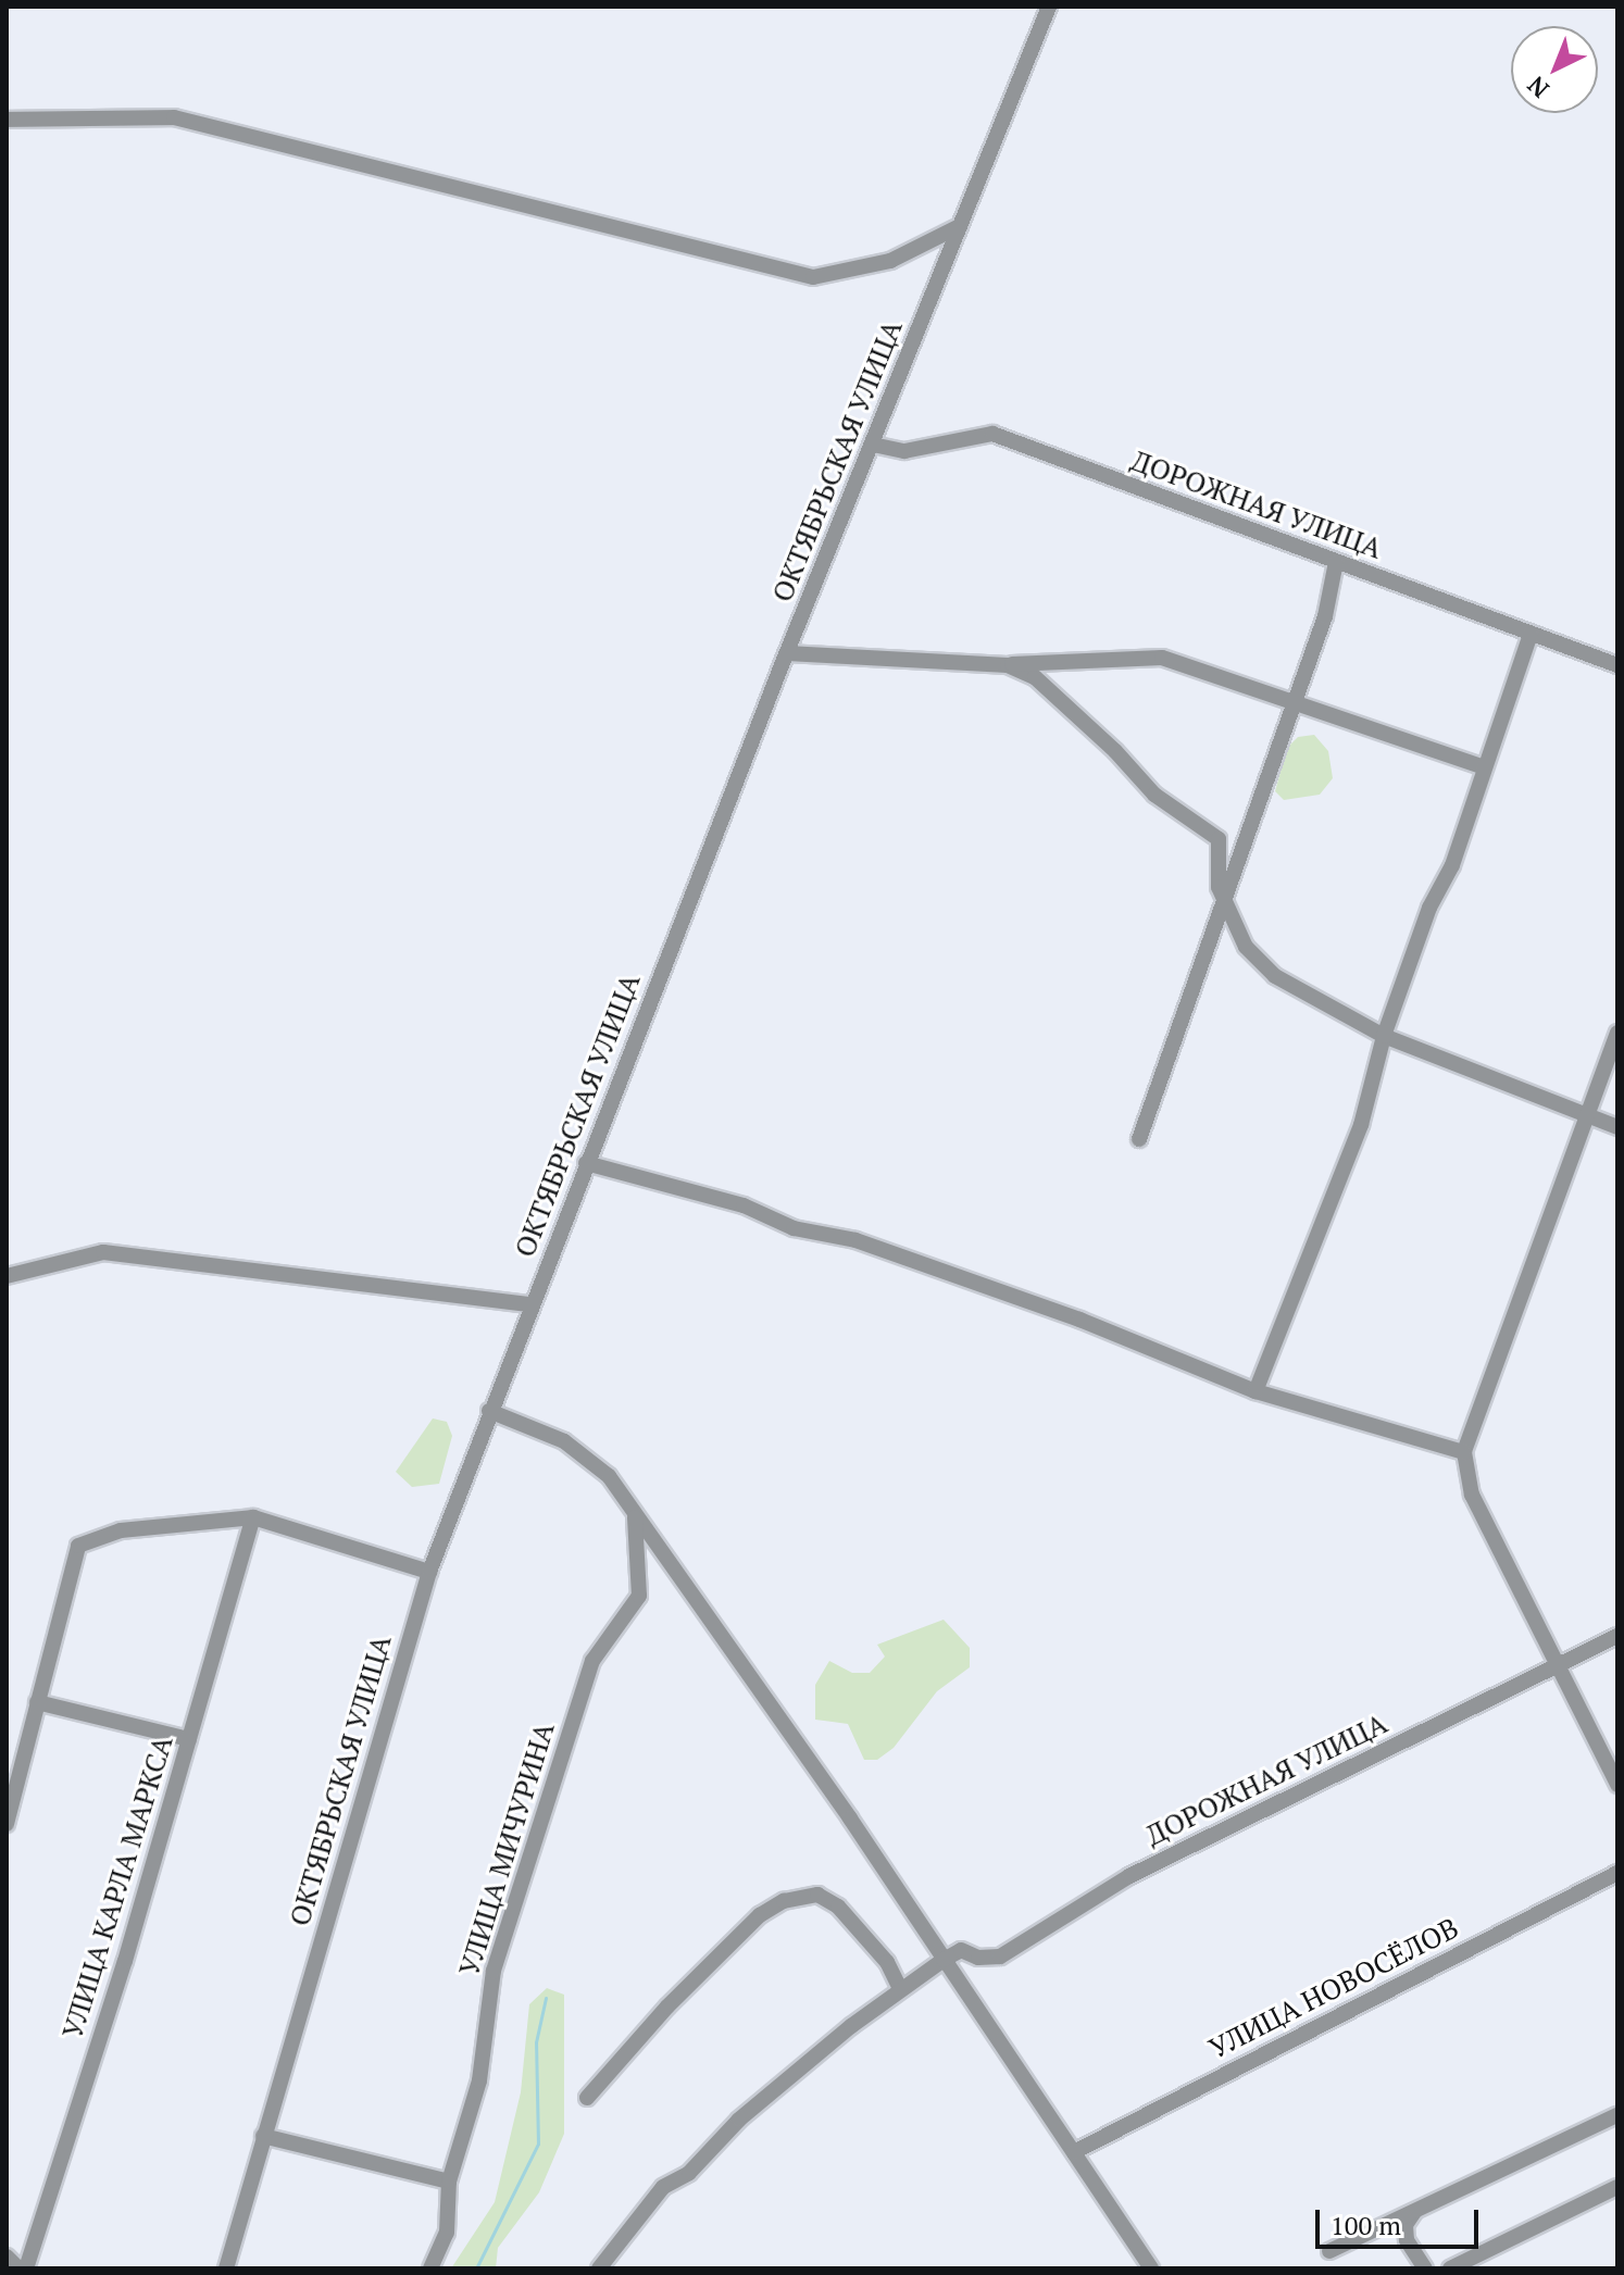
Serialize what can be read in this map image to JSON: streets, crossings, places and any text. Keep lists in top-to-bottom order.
{
  "streets": {
    "street": [
      "ОКТЯБРЬСКАЯ УЛИЦА",
      "ДОРОЖНАЯ УЛИЦА",
      "УЛИЦА МИЧУРИНА",
      "УЛИЦА КАРЛА МАРКСА",
      "УЛИЦА НОВОСЁЛОВ"
    ]
  },
  "crossings": [
    ["ОКТЯБРЬСКАЯ УЛИЦА", "ДОРОЖНАЯ УЛИЦА"]
  ],
  "scale_bar": "100 m",
  "north": "bottom left"
}
